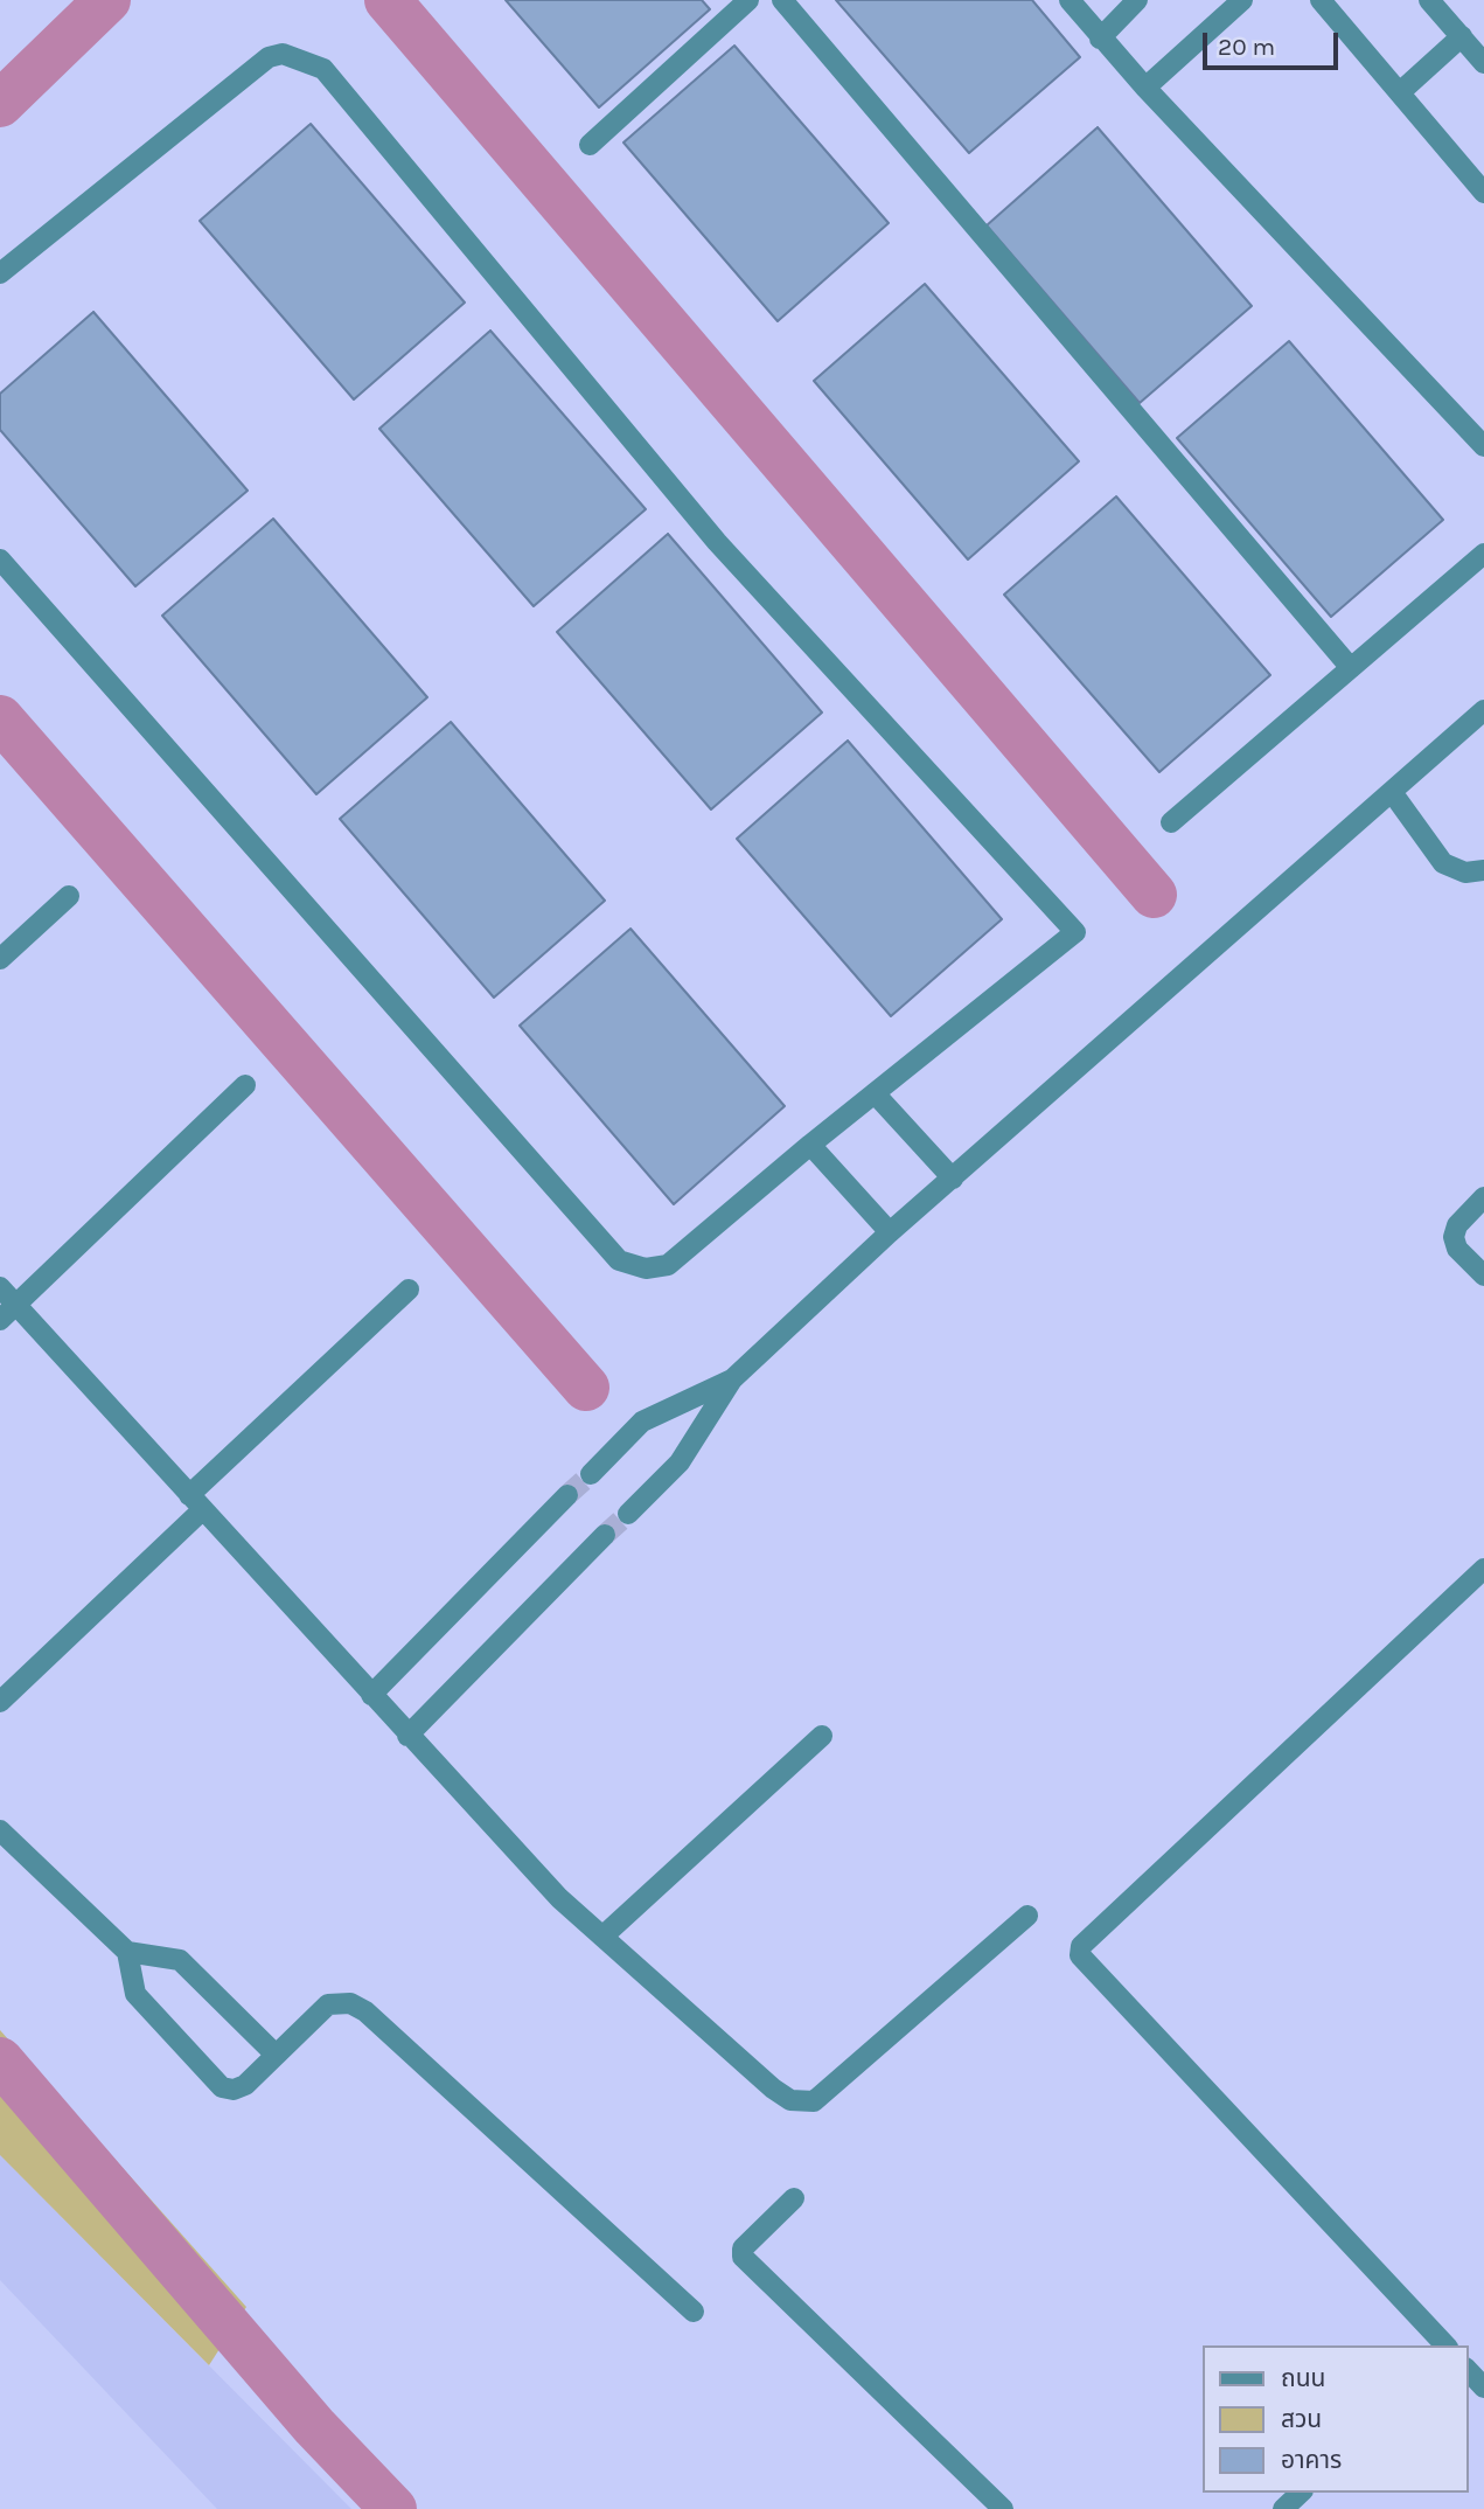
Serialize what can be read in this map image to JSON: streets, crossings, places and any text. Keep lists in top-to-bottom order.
{
  "legend": ["ถนน", "สวน", "อาคาร"],
  "scale_bar": "20 m"
}
